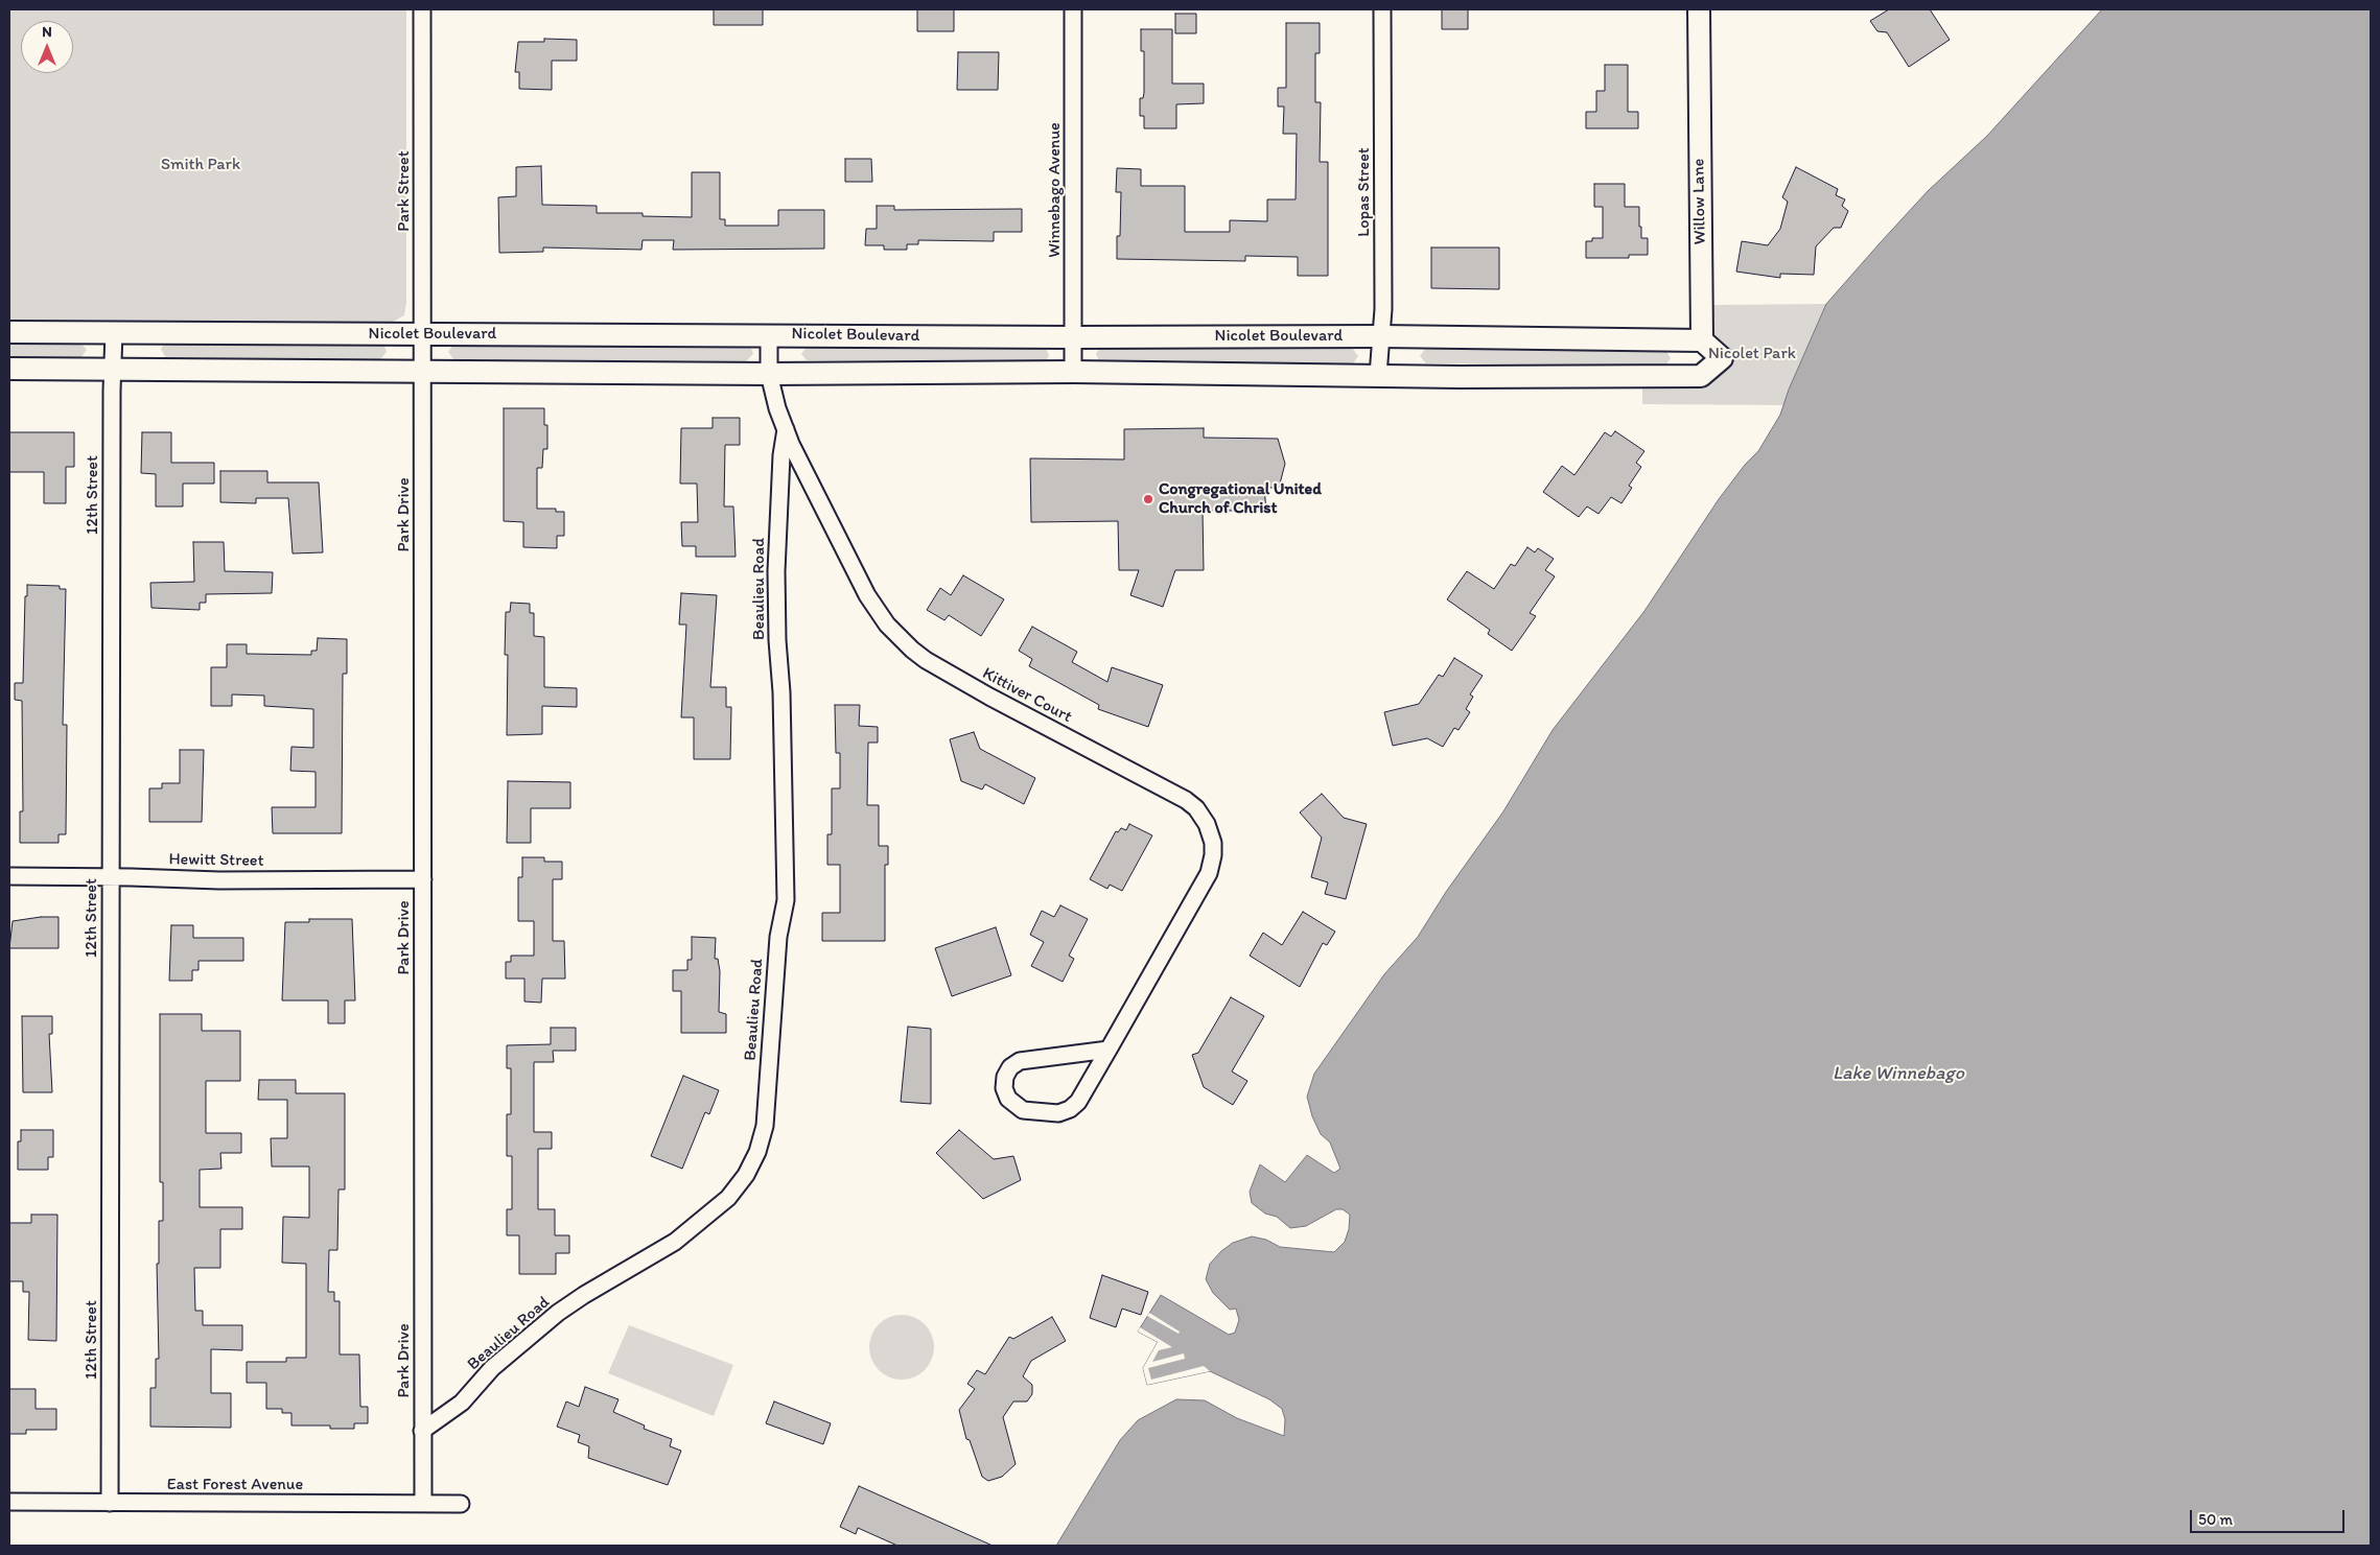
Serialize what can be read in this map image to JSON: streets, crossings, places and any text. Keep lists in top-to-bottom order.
{
  "streets": {
    "street": [
      "Winnebago Avenue",
      "Park Street",
      "Lopas Street",
      "Willow Lane",
      "Nicolet Boulevard",
      "12th Street",
      "Park Drive",
      "Beaulieu Road",
      "Kittiver Court",
      "Hewitt Street",
      "East Forest Avenue"
    ]
  },
  "crossings": [
    ["Winnebago Avenue", "Nicolet Boulevard"],
    ["Park Street", "Nicolet Boulevard"],
    ["Park Street", "Park Drive"],
    ["Lopas Street", "Nicolet Boulevard"],
    ["Willow Lane", "Nicolet Boulevard"],
    ["Nicolet Boulevard", "12th Street"],
    ["Nicolet Boulevard", "Kittiver Court"],
    ["12th Street", "Hewitt Street"],
    ["12th Street", "East Forest Avenue"],
    ["Park Drive", "Beaulieu Road"],
    ["Park Drive", "Hewitt Street"],
    ["Park Drive", "East Forest Avenue"],
    ["Beaulieu Road", "Kittiver Court"]
  ],
  "water": ["Lake Winnebago"],
  "parks": ["Smith Park", "Nicolet Park"],
  "places": ["Congregational United Church of Christ"],
  "scale_bar": "50 m",
  "north": "top"
}
